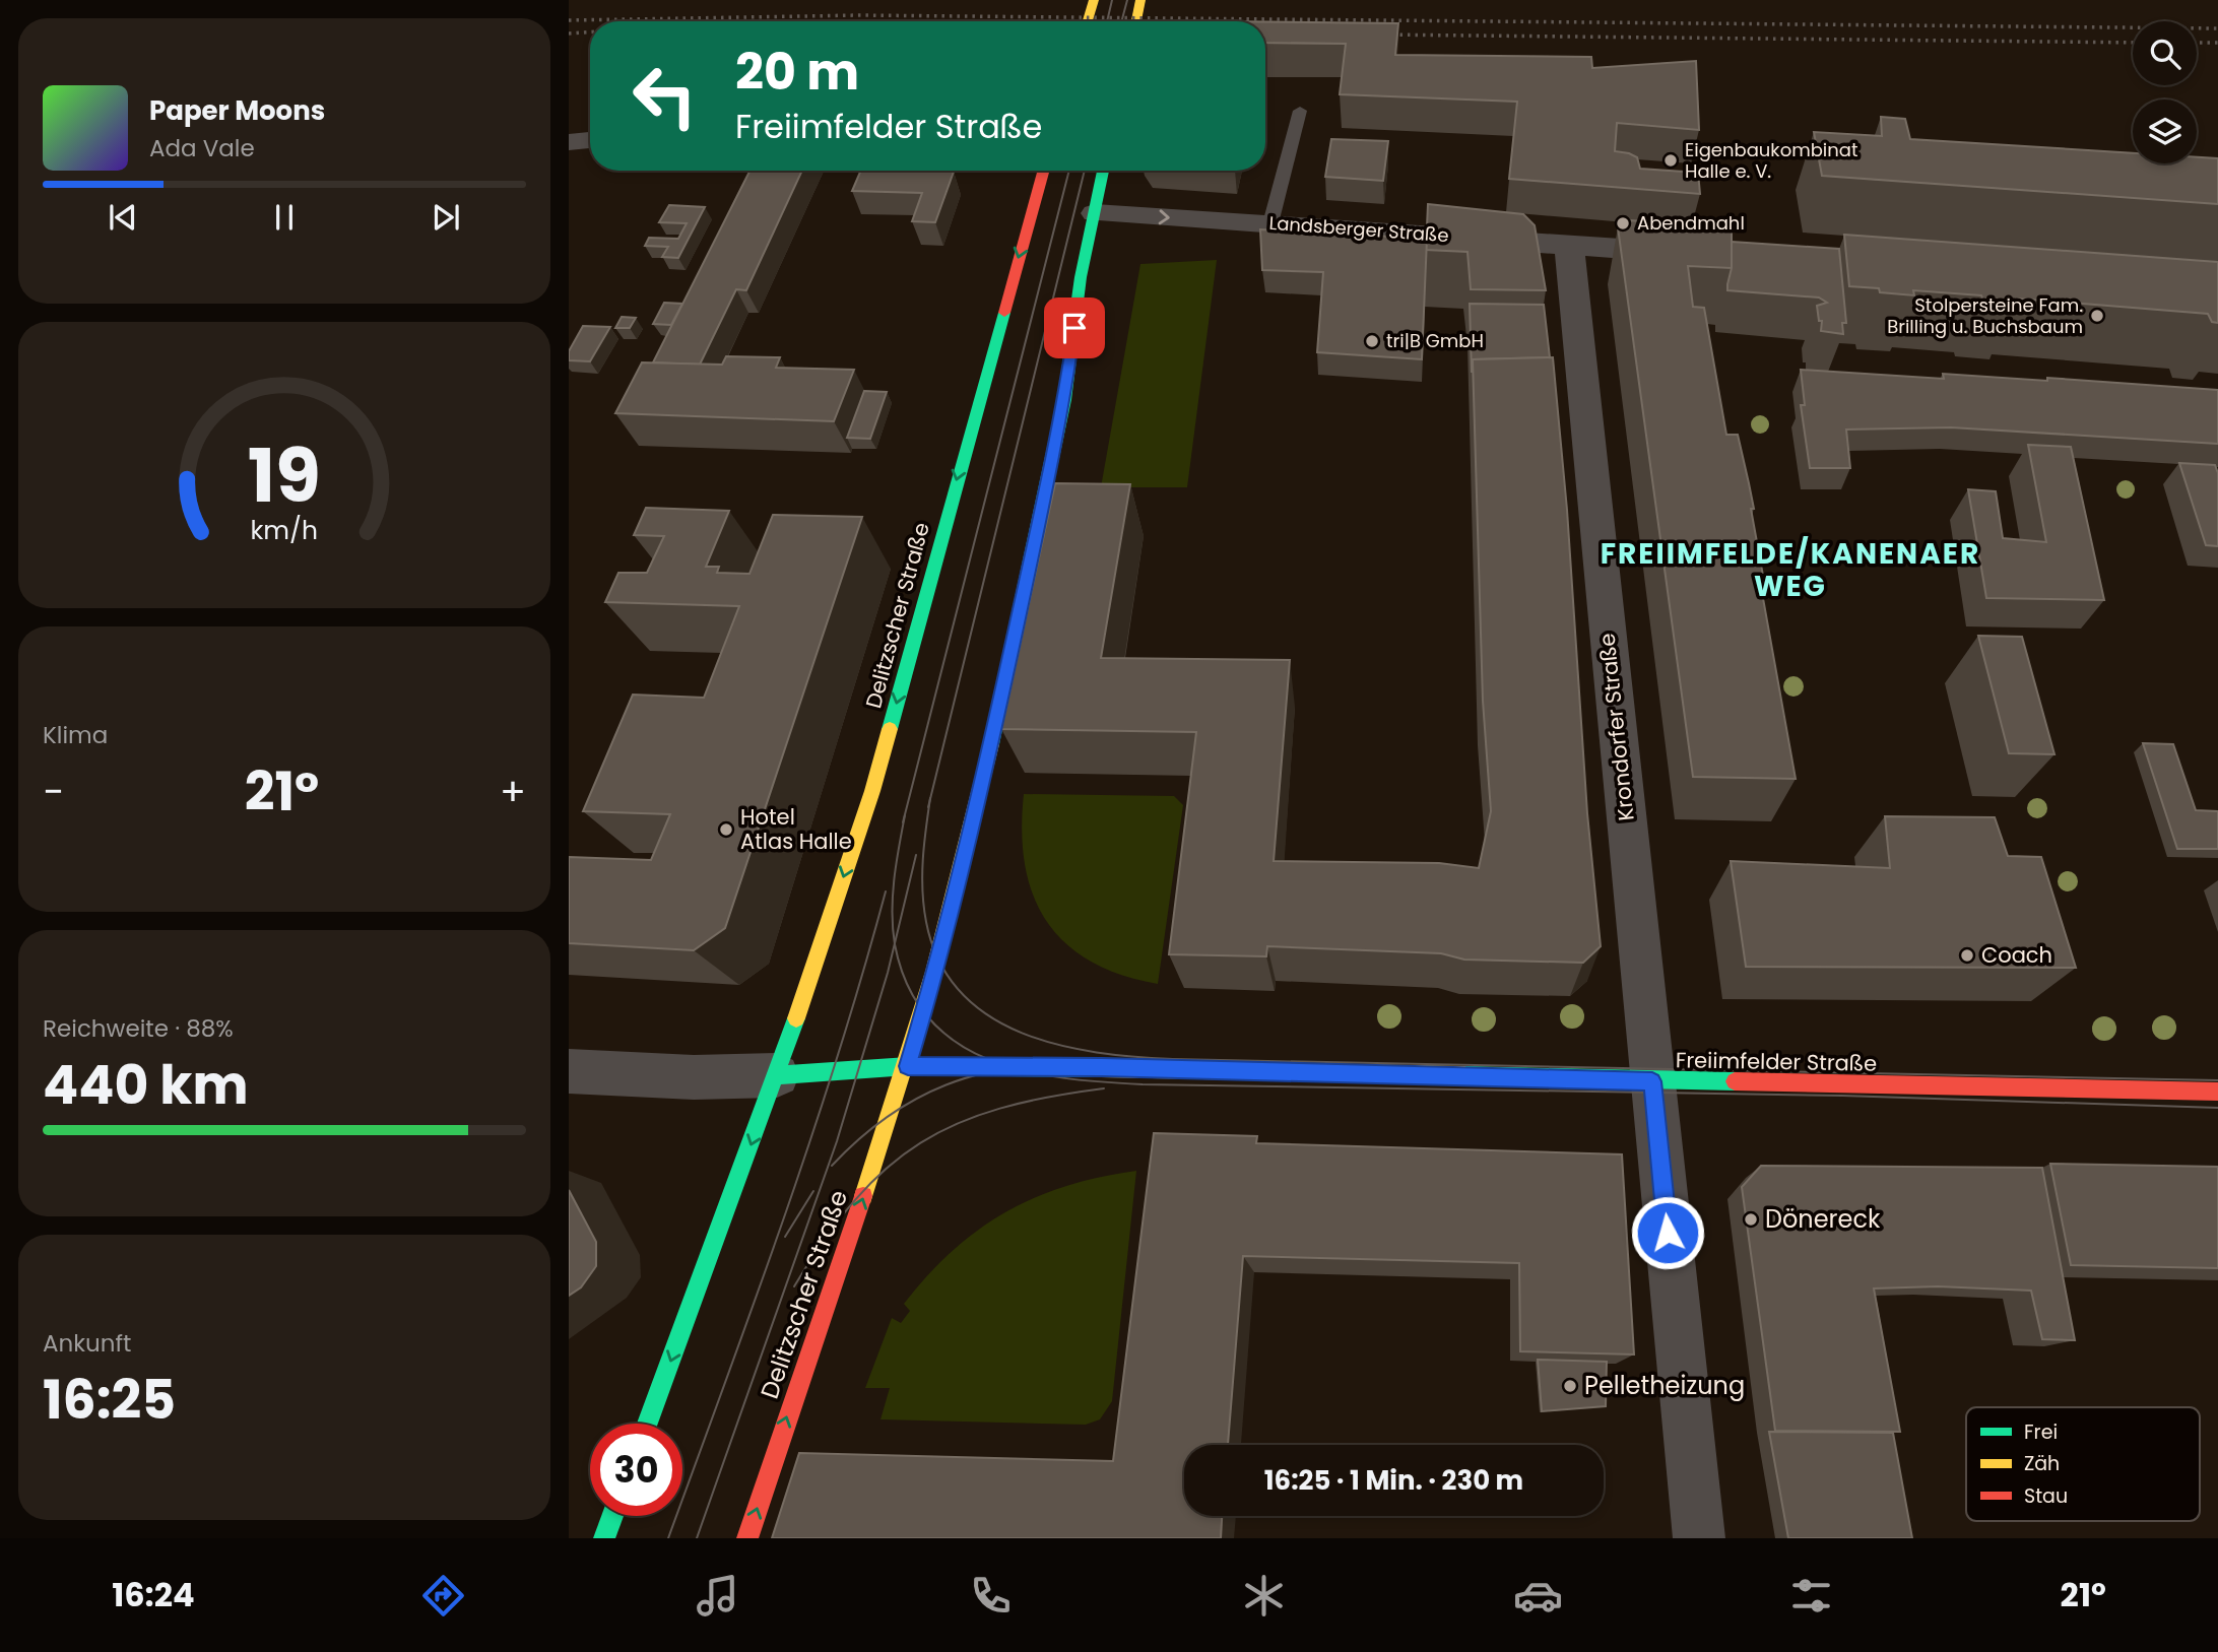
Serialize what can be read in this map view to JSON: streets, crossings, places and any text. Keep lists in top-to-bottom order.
{
  "streets": {
    "main road": ["Delitzscher Straße", "Freiimfelder Straße"],
    "street": ["Landsberger Straße", "Krondorfer Straße"]
  },
  "crossings": [
    ["Landsberger Straße", "Delitzscher Straße"],
    ["Landsberger Straße", "Krondorfer Straße"],
    ["Delitzscher Straße", "Freiimfelder Straße"],
    ["Krondorfer Straße", "Freiimfelder Straße"]
  ],
  "districts": ["FREIIMFELDE/KANENAER WEG"],
  "places": [
    "Eigenbaukombinat Halle e. V.",
    "Abendmahl",
    "Stolpersteine Fam. Brilling u. Buchsbaum",
    "tri|B GmbH",
    "Hotel Atlas Halle",
    "Coach",
    "Dönereck",
    "Pelletheizung"
  ],
  "legend": ["Frei", "Zäh", "Stau"],
  "page": {
    "turn": ["20 m", "Freiimfelder Straße"],
    "song": ["Paper Moons", "Ada Vale"],
    "tile": [
      "Klima",
      ["Reichweite · 88%", "440 km"],
      ["Ankunft", "16:25"]
    ],
    "heat": ["−", "21°", "+"],
    "limit": "30",
    "trip": "16:25 · 1 Min. · 230 m",
    "tabs": ["16:24", "21°"],
    "gauge": ["19", "km/h"]
  }
}
